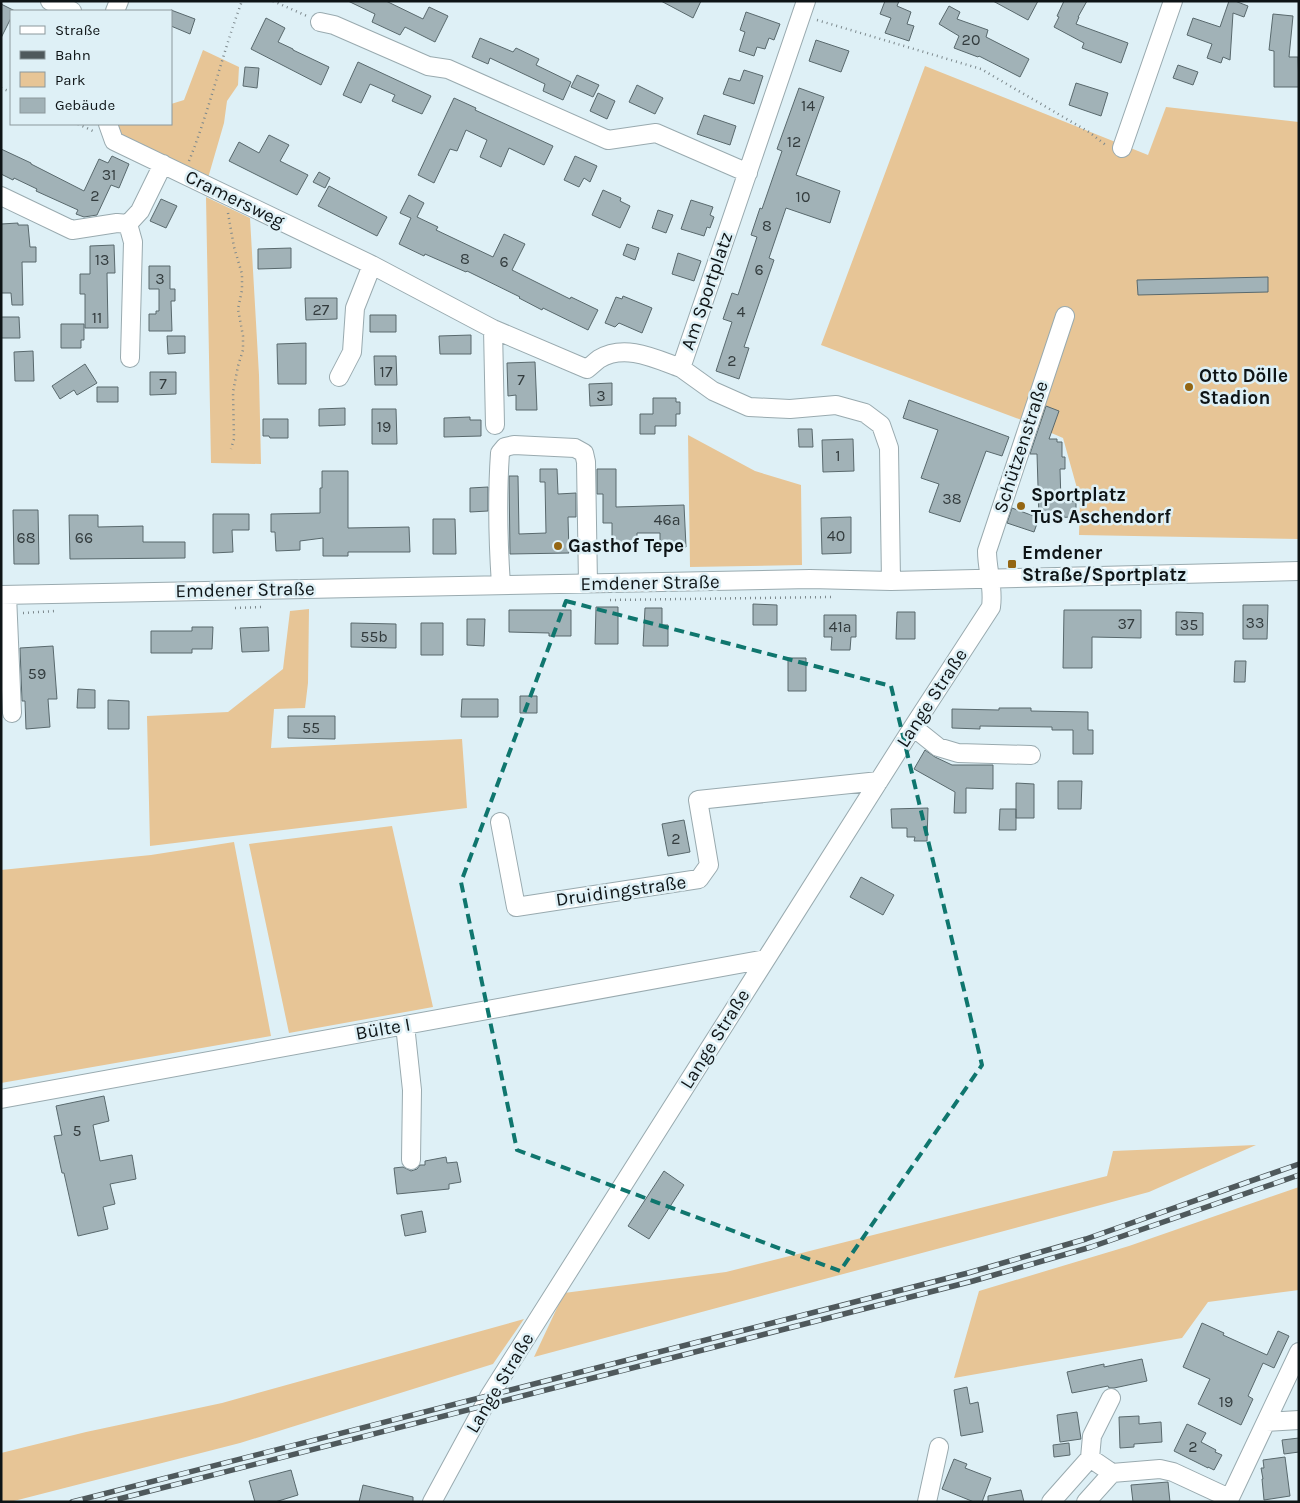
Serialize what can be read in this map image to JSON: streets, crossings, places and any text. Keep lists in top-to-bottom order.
{
  "streets": {
    "street": [
      "Cramersweg",
      "Am Sportplatz",
      "Schützenstraße",
      "Emdener Straße",
      "Lange Straße",
      "Druidingstraße",
      "Bülte I"
    ]
  },
  "crossings": [
    ["Cramersweg", "Am Sportplatz"],
    ["Am Sportplatz", "Emdener Straße"],
    ["Schützenstraße", "Emdener Straße"],
    ["Schützenstraße", "Lange Straße"],
    ["Emdener Straße", "Lange Straße"],
    ["Lange Straße", "Druidingstraße"],
    ["Lange Straße", "Bülte I"]
  ],
  "places": {
    "other": ["Otto Dölle Stadion", "Sportplatz TuS Aschendorf", "Gasthof Tepe"],
    "transit": ["Emdener Straße/Sportplatz"]
  },
  "house_numbers": [
    "20",
    "14",
    "12",
    "31",
    "2",
    "10",
    "8",
    "8",
    "13",
    "6",
    "6",
    "3",
    "27",
    "4",
    "11",
    "2",
    "17",
    "7",
    "7",
    "3",
    "19",
    "1",
    "38",
    "46a",
    "40",
    "68",
    "66",
    "33",
    "37",
    "35",
    "41a",
    "55b",
    "59",
    "55",
    "2",
    "5",
    "19",
    "2"
  ],
  "legend": [
    "Straße",
    "Bahn",
    "Park",
    "Gebäude"
  ]
}
